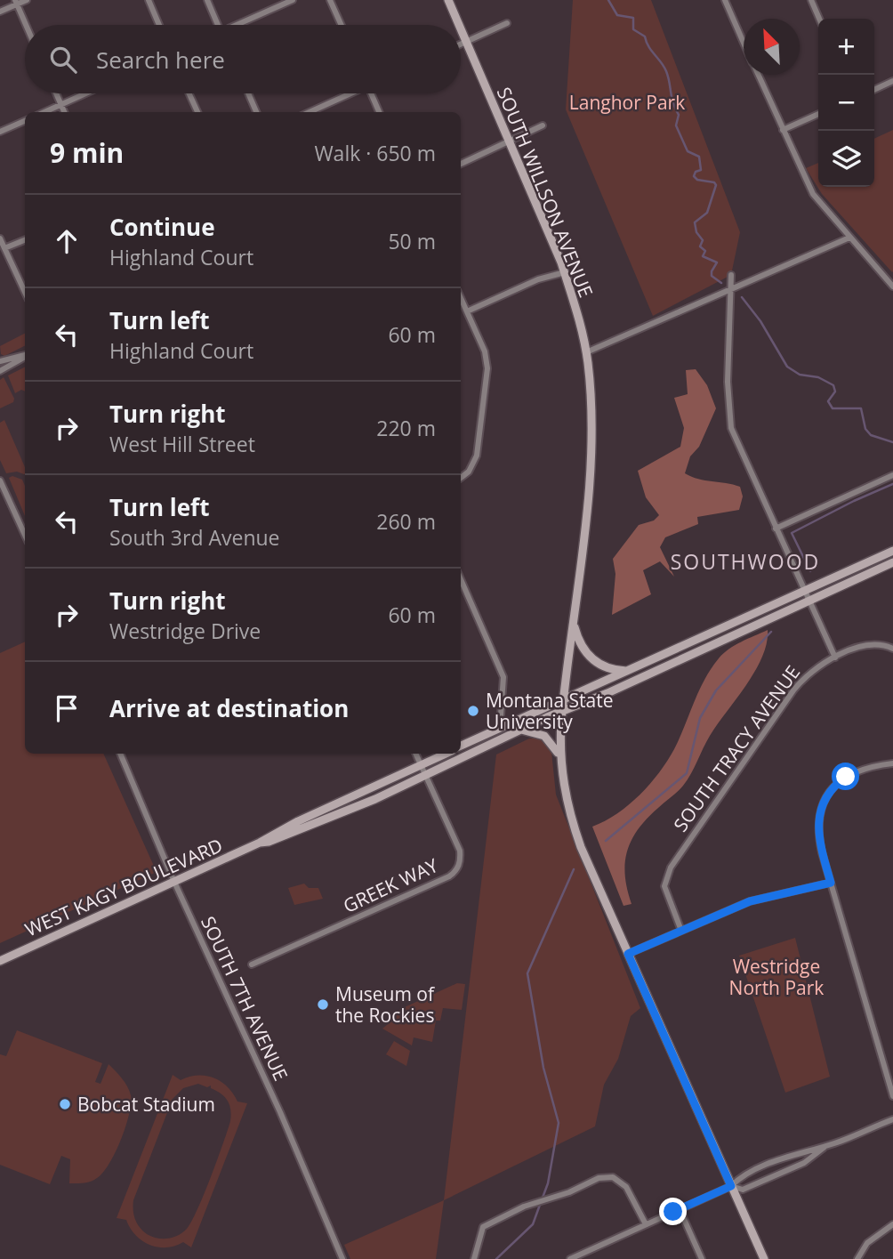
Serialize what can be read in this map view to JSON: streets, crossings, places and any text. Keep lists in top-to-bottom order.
{
  "streets": {
    "main road": ["SOUTH WILLSON AVENUE", "WEST KAGY BOULEVARD"],
    "street": ["SOUTH TRACY AVENUE", "GREEK WAY", "SOUTH 7TH AVENUE"]
  },
  "crossings": [
    ["SOUTH WILLSON AVENUE", "WEST KAGY BOULEVARD"],
    ["GREEK WAY", "WEST KAGY BOULEVARD"],
    ["WEST KAGY BOULEVARD", "SOUTH 7TH AVENUE"]
  ],
  "districts": ["SOUTHWOOD"],
  "parks": ["Langhor Park", "Westridge North Park"],
  "places": ["Montana State University", "Museum of the Rockies", "Bobcat Stadium"],
  "north": "top left",
  "page": {
    "map_buttons": ["+", "−"],
    "search": "Search here",
    "heading": ["9 min", "Walk · 650 m"],
    "list": [
      ["Continue", "Highland Court", "50 m"],
      ["Turn left", "Highland Court", "60 m"],
      ["Turn right", "West Hill Street", "220 m"],
      ["Turn left", "South 3rd Avenue", "260 m"],
      ["Turn right", "Westridge Drive", "60 m"],
      "Arrive at destination"
    ]
  }
}
